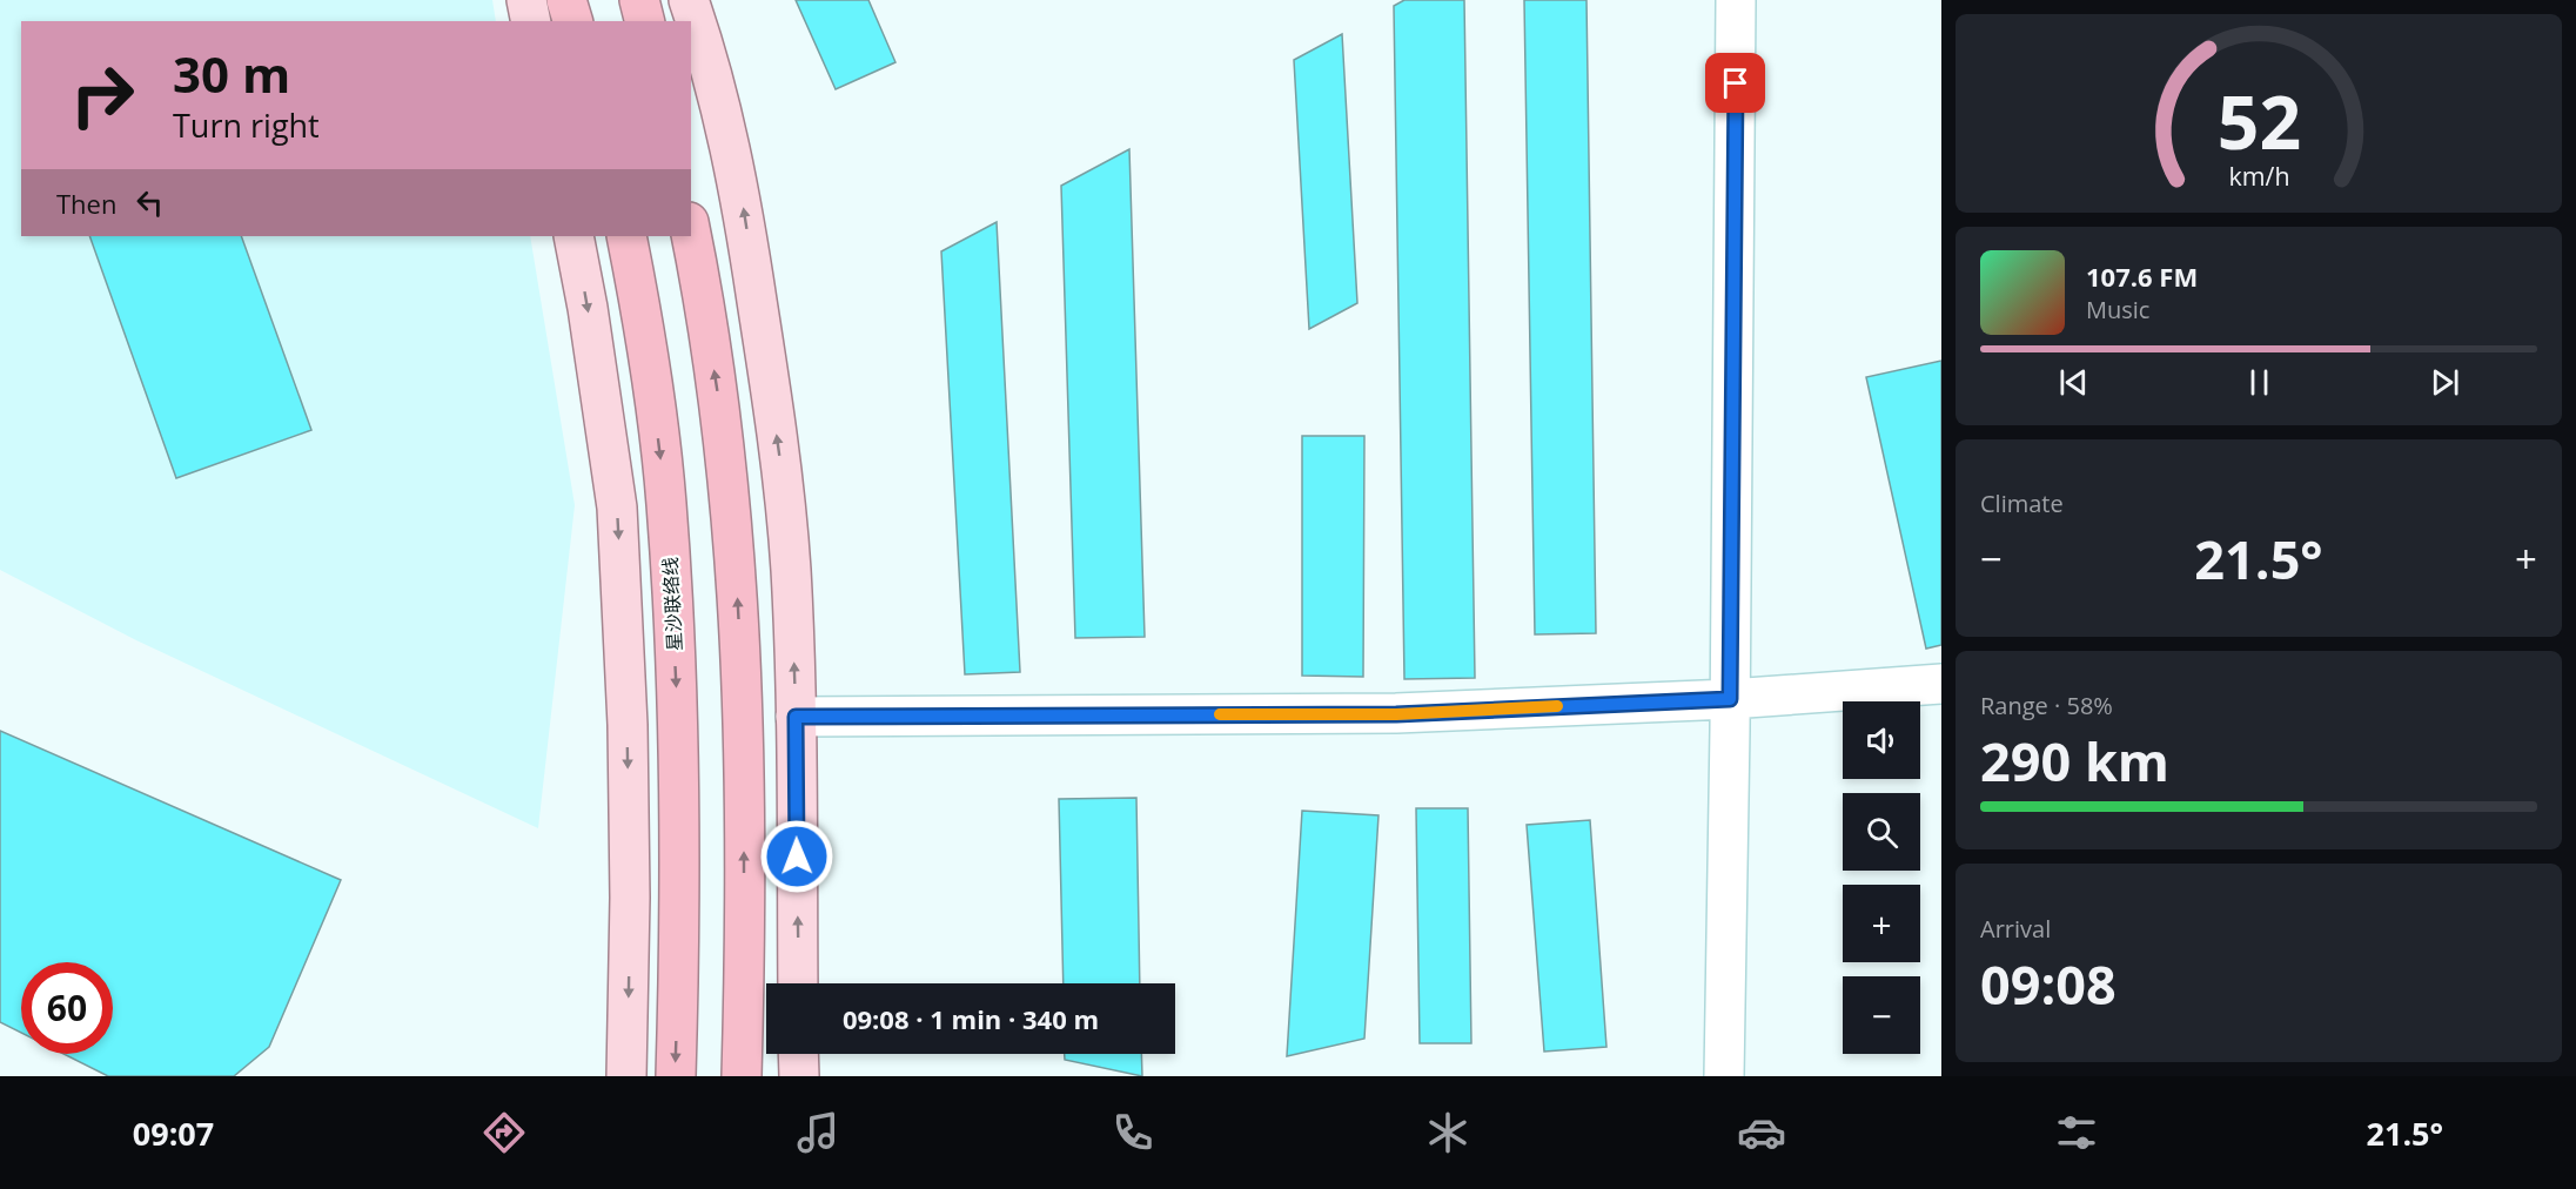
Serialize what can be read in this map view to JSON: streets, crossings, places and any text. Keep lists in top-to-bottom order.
{
  "streets": {
    "highway": ["星沙联络线"]
  },
  "page": {
    "turn": ["30 m", "Turn right"],
    "then": "Then",
    "song": ["107.6 FM", "Music"],
    "tile": [
      "Climate",
      ["Range · 58%", "290 km"],
      ["Arrival", "09:08"]
    ],
    "heat": ["−", "21.5°", "+"],
    "map_buttons": ["+", "−"],
    "limit": "60",
    "trip": "09:08 · 1 min · 340 m",
    "tabs": ["09:07", "21.5°"],
    "gauge": ["52", "km/h"]
  }
}
